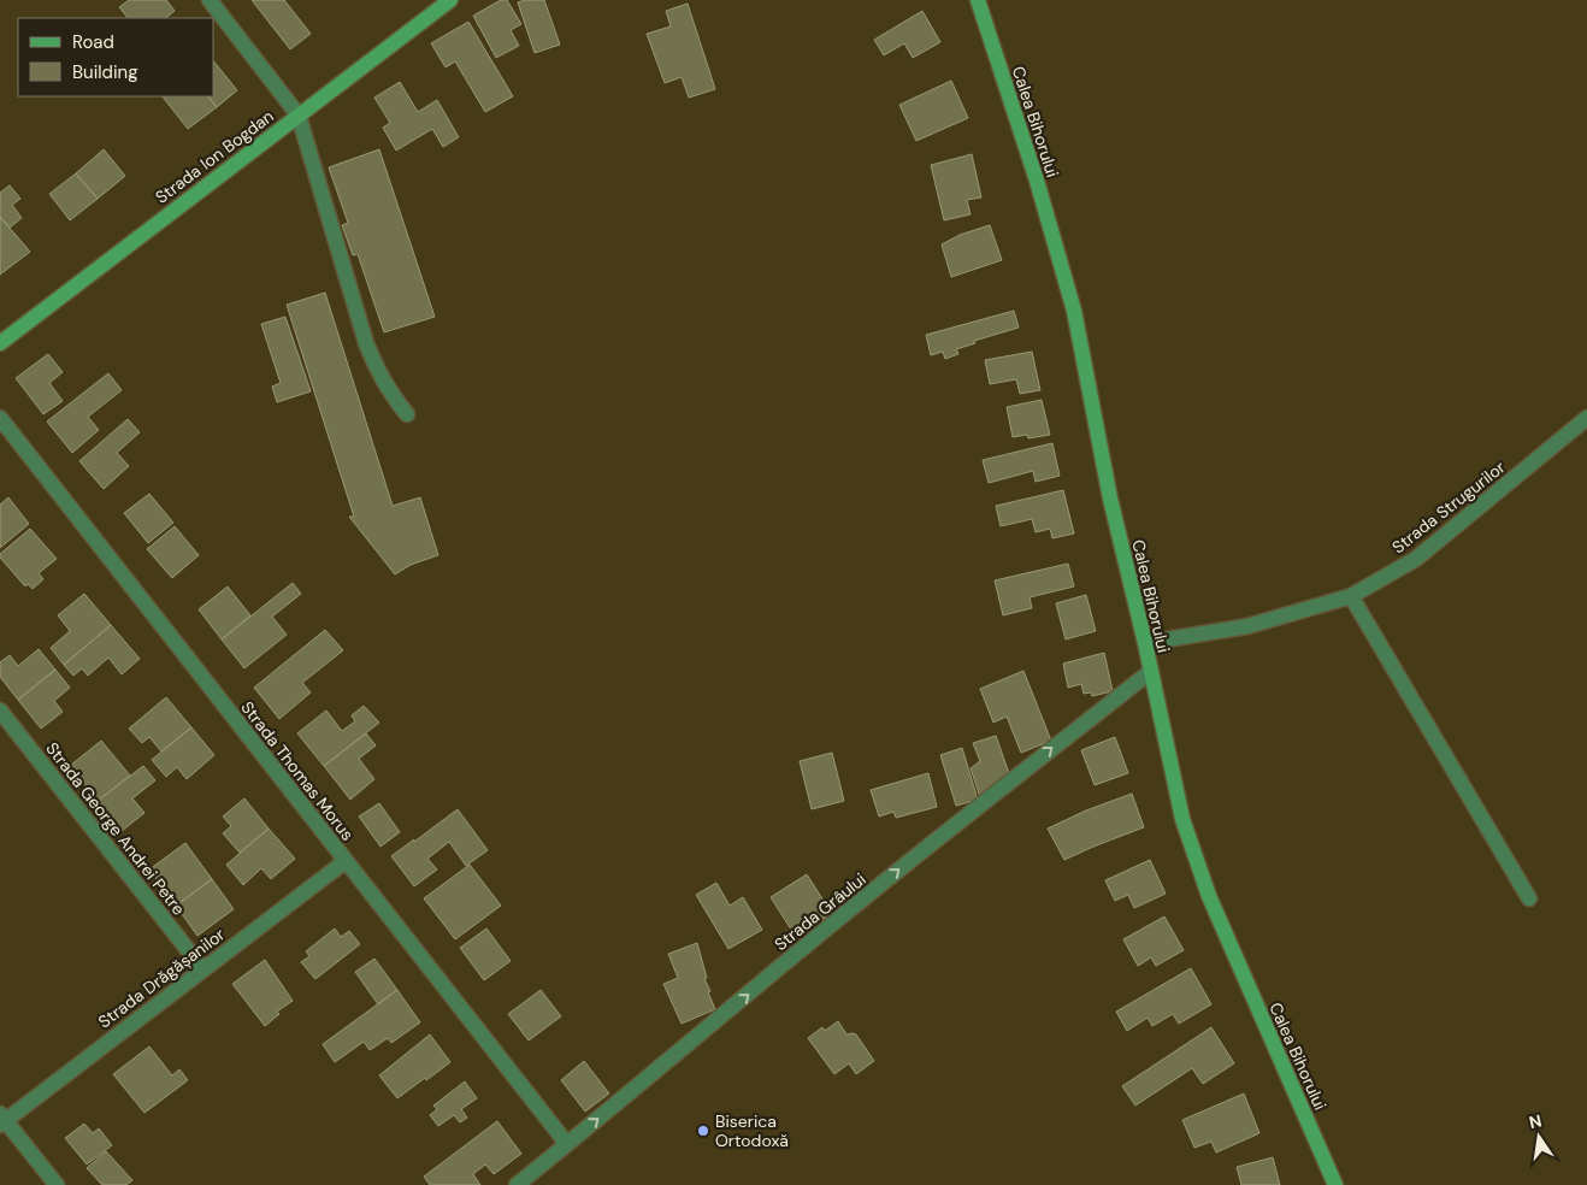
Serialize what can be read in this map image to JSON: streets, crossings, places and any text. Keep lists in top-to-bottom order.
{
  "streets": {
    "main road": ["Calea Bihorului", "Strada Ion Bogdan"],
    "street": [
      "Strada Strugurilor",
      "Strada Thomas Morus",
      "Strada George Andrei Petre",
      "Strada Grâului",
      "Strada Drăgășanilor"
    ]
  },
  "crossings": [
    ["Calea Bihorului", "Strada Strugurilor"],
    ["Calea Bihorului", "Strada Grâului"],
    ["Strada Thomas Morus", "Strada Grâului"],
    ["Strada Thomas Morus", "Strada Drăgășanilor"],
    ["Strada George Andrei Petre", "Strada Drăgășanilor"]
  ],
  "one_way": ["Strada Grâului"],
  "places": ["Biserica Ortodoxă"],
  "legend": ["Road", "Building"],
  "north": "top"
}
